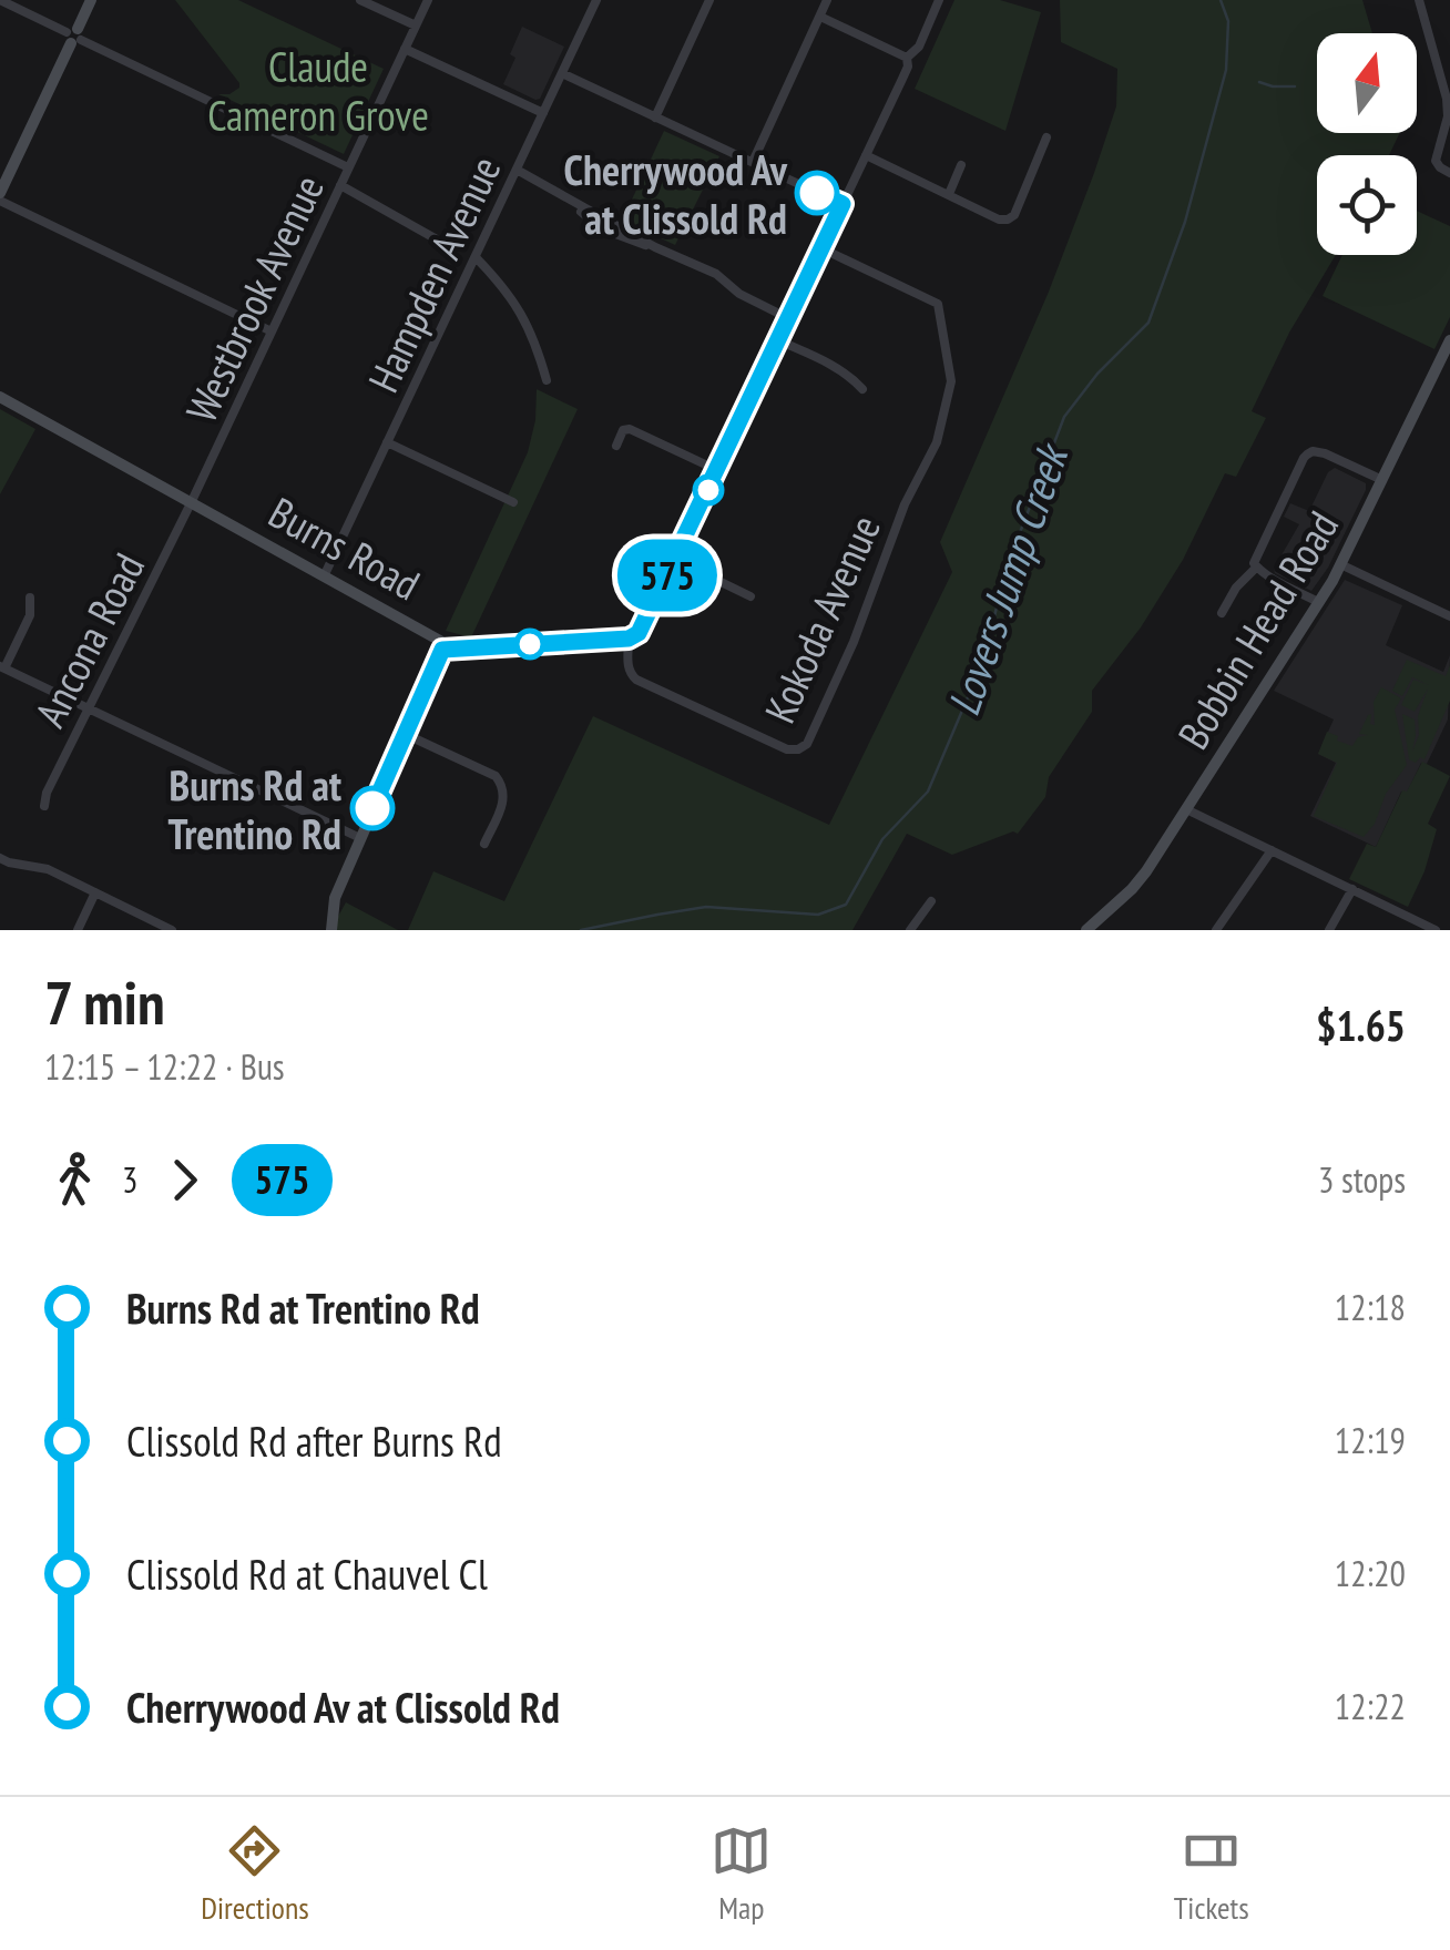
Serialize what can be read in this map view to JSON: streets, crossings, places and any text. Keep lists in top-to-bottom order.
{
  "streets": {
    "main road": ["Burns Road", "Bobbin Head Road"],
    "street": [
      "Hampden Avenue",
      "Westbrook Avenue",
      "Kokoda Avenue",
      "Ancona Road"
    ]
  },
  "crossings": [
    ["Hampden Avenue", "Burns Road"],
    ["Westbrook Avenue", "Burns Road"],
    ["Westbrook Avenue", "Ancona Road"],
    ["Burns Road", "Ancona Road"]
  ],
  "water": ["Lovers Jump Creek"],
  "parks": ["Claude Cameron Grove"],
  "places": ["Cherrywood Av at Clissold Rd", "Burns Rd at Trentino Rd"],
  "lines": ["bus line 575"],
  "north": "top",
  "page": {
    "on_map": "575",
    "heading": ["7 min", "12:15 – 12:22 · Bus", "$1.65"],
    "legs": ["3", "575", "3 stops"],
    "list": [
      {
        "name": "Burns Rd at Trentino Rd",
        "value": "12:18"
      },
      {
        "name": "Clissold Rd after Burns Rd",
        "value": "12:19"
      },
      {
        "name": "Clissold Rd at Chauvel Cl",
        "value": "12:20"
      },
      {
        "name": "Cherrywood Av at Clissold Rd",
        "value": "12:22"
      }
    ],
    "tabs": ["Directions", "Map", "Tickets"]
  }
}
